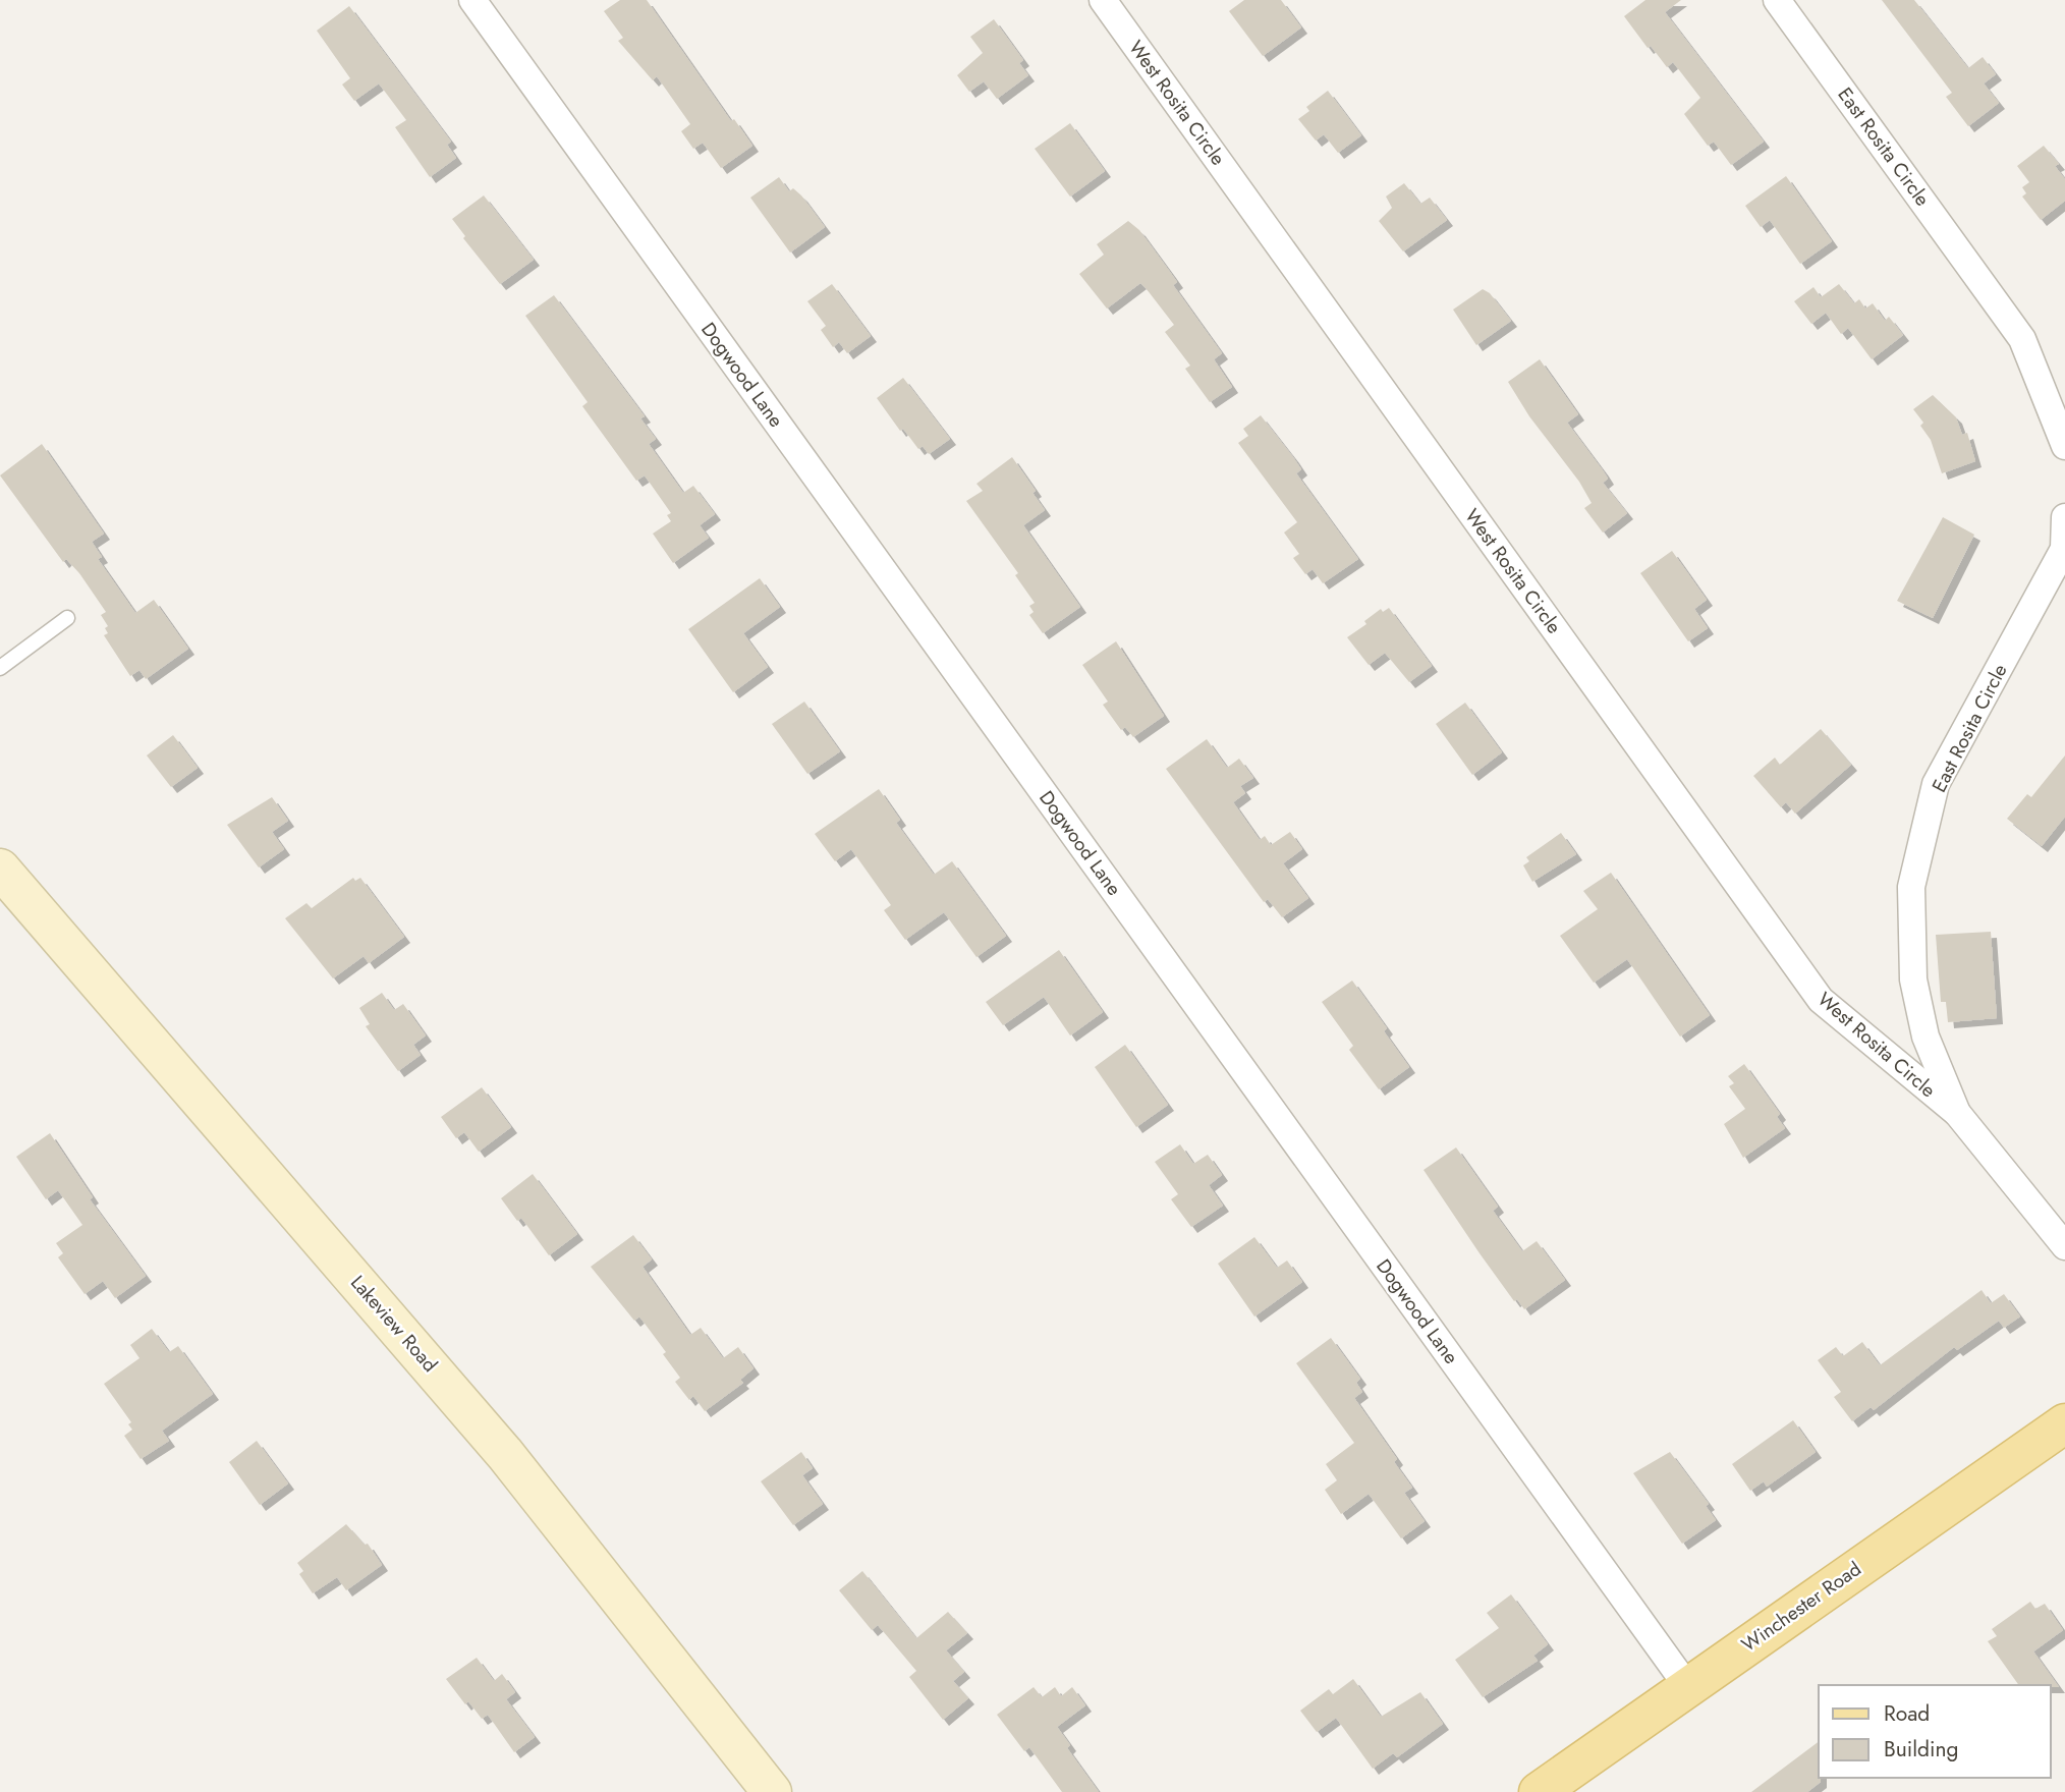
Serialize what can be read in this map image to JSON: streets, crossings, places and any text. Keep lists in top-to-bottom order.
{
  "streets": {
    "main road": ["Winchester Road"],
    "street": [
      "West Rosita Circle",
      "East Rosita Circle",
      "Dogwood Lane",
      "Lakeview Road"
    ]
  },
  "crossings": [
    ["West Rosita Circle", "East Rosita Circle"],
    ["Dogwood Lane", "Winchester Road"]
  ],
  "legend": ["Road", "Building"]
}
